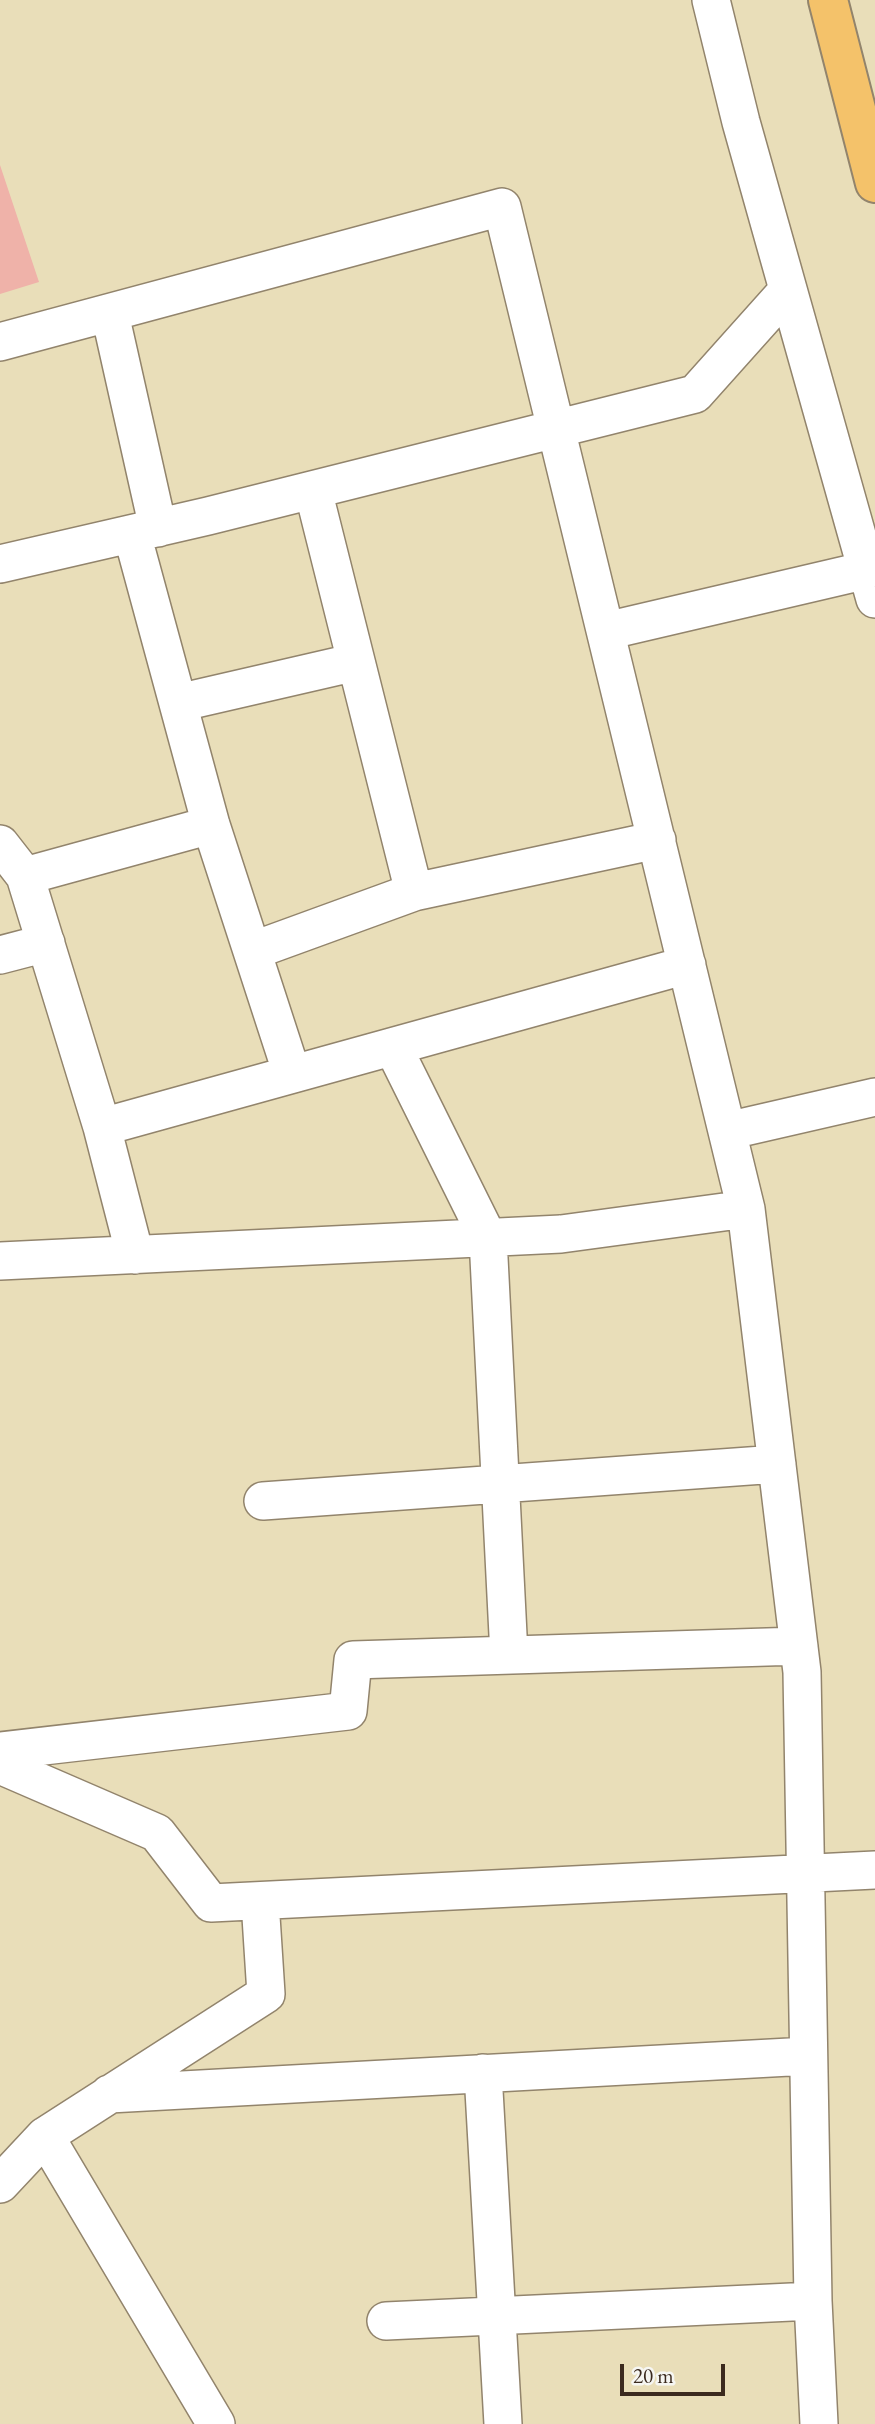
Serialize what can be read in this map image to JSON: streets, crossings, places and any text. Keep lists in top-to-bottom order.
{
  "scale_bar": "20 m"
}
